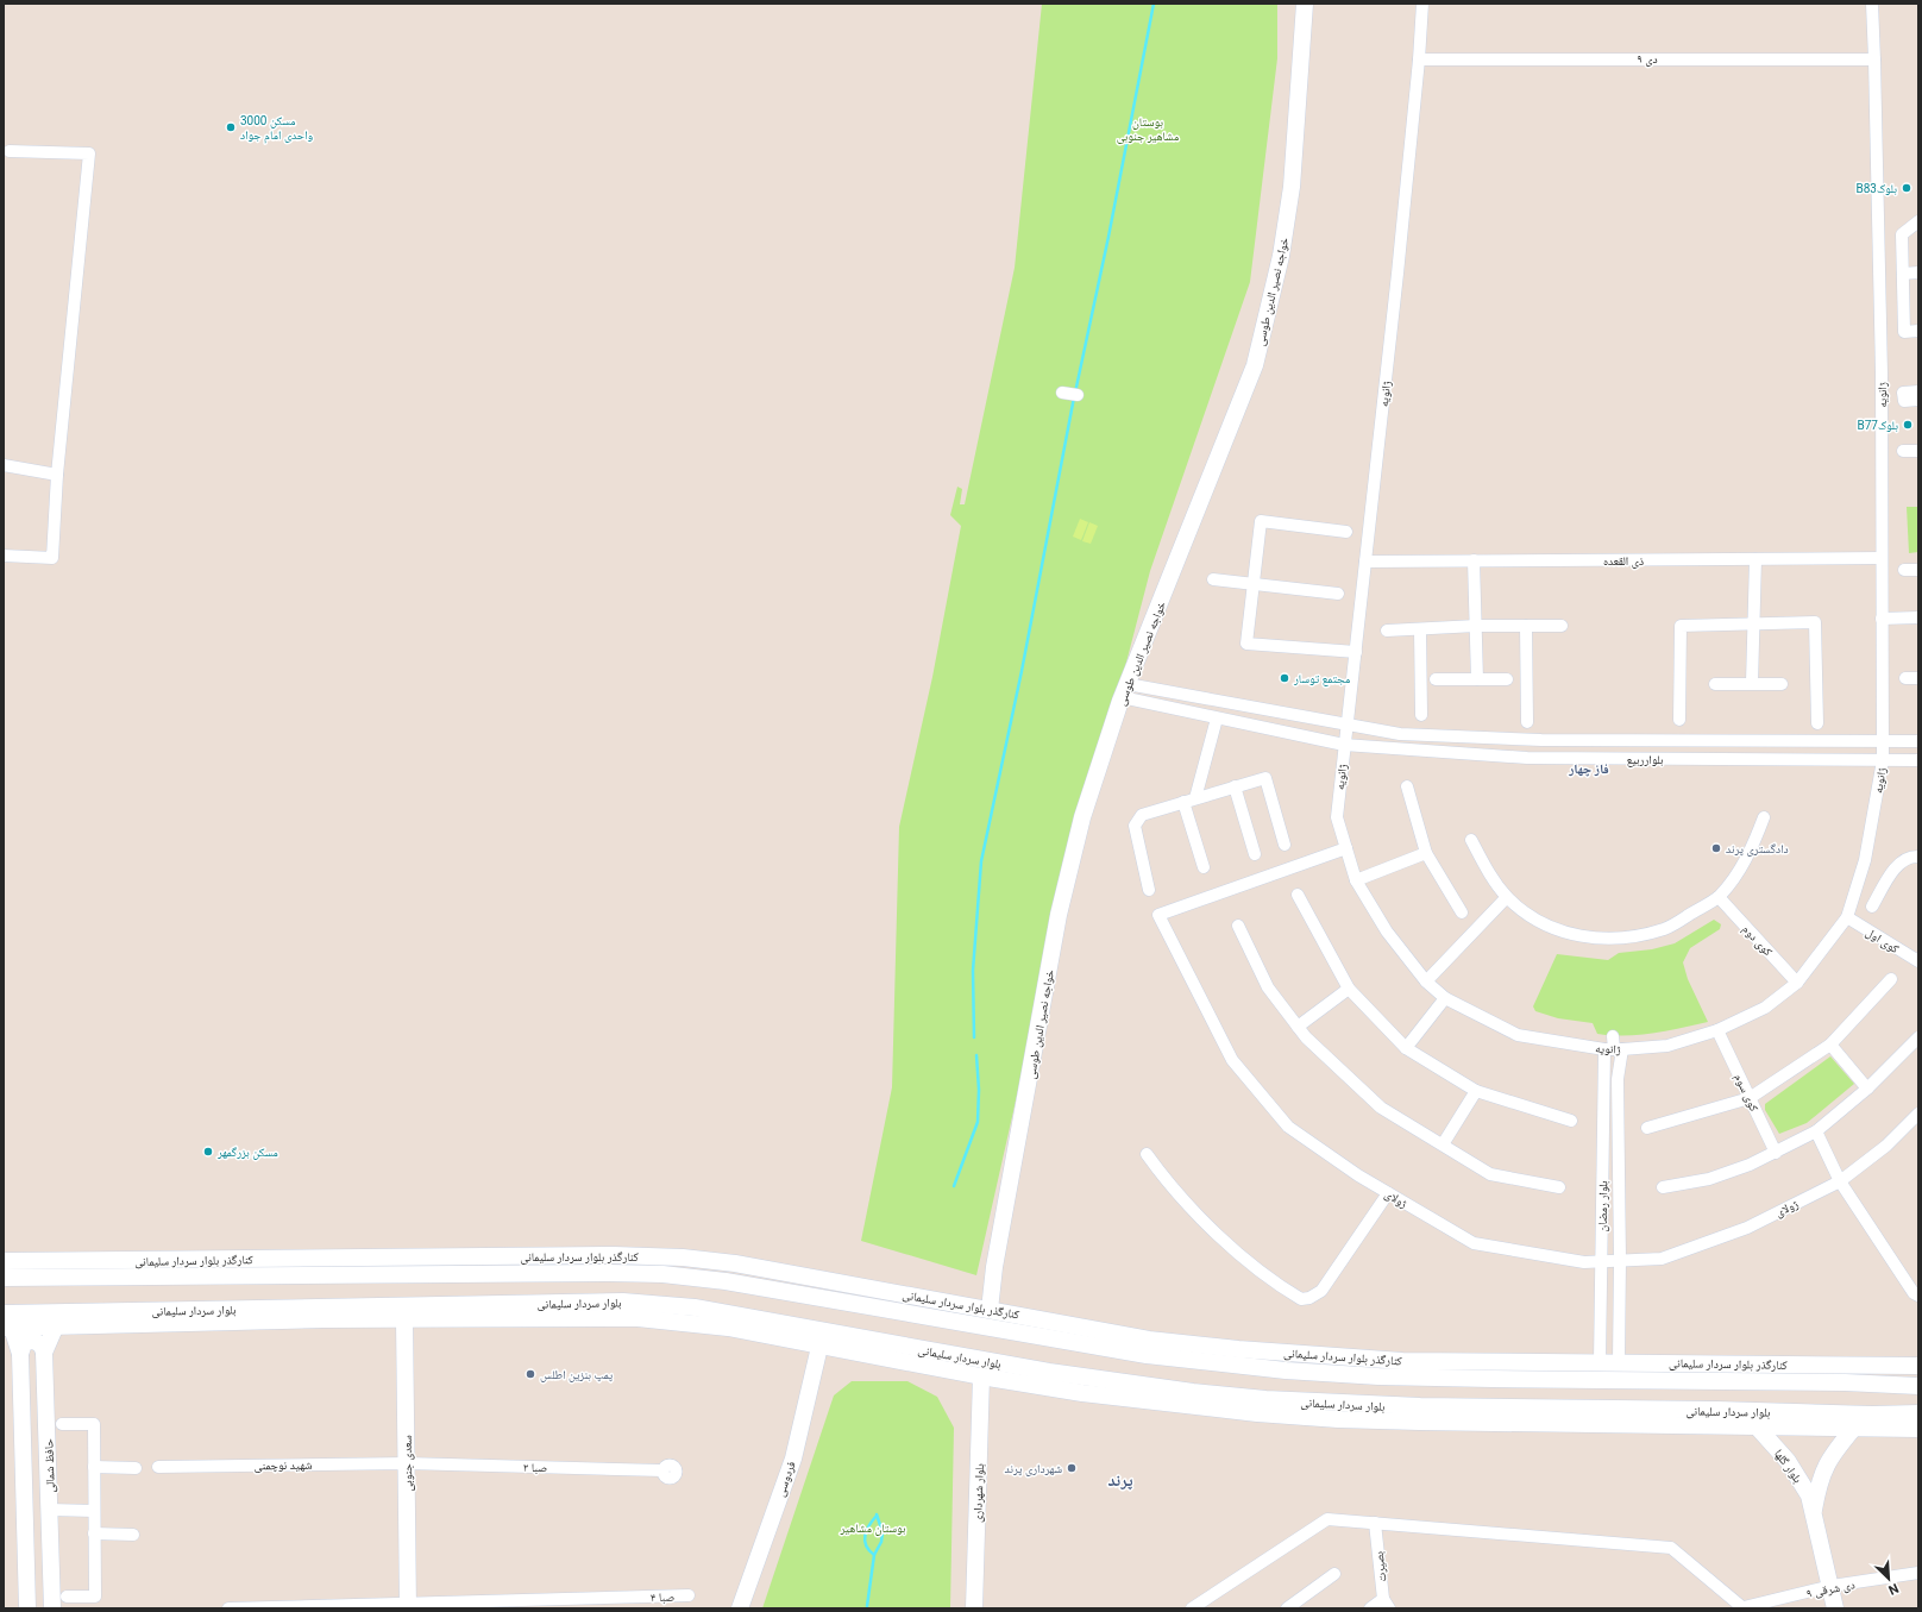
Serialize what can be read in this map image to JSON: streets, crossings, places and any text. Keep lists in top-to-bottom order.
{
  "streets": {
    "street": [
      "۹ دی",
      "خواجه نصیر الدین طوسی",
      "ژانویه",
      "ذی القعده",
      "بلوارربیع",
      "کوی دوم",
      "کوی اول",
      "کوی سوم",
      "ژولای",
      "بلوار رمضان",
      "کنارگذر بلوار سردار سلیمانی",
      "بلوار سردار سلیمانی",
      "سعدی جنوبی",
      "شهید نوچمنی",
      "حافظ شمالی",
      "بلوار گلها",
      "صبا ۲",
      "فردوسی",
      "بلوار شهرداری",
      "بصیرت",
      "۹ دی شرقی",
      "صبا ۴"
    ]
  },
  "crossings": [
    ["۹ دی", "ژانویه"],
    ["خواجه نصیر الدین طوسی", "بلوارربیع"],
    ["خواجه نصیر الدین طوسی", "کنارگذر بلوار سردار سلیمانی"],
    ["ژانویه", "ذی القعده"],
    ["ژانویه", "بلوارربیع"],
    ["ژانویه", "کوی دوم"],
    ["ژانویه", "کوی اول"],
    ["ژانویه", "کوی سوم"],
    ["ژانویه", "ژولای"],
    ["ژانویه", "بلوار رمضان"],
    ["ژولای", "بلوار رمضان"],
    ["بلوار رمضان", "کنارگذر بلوار سردار سلیمانی"],
    ["سعدی جنوبی", "شهید نوچمنی"],
    ["سعدی جنوبی", "صبا ۲"],
    ["سعدی جنوبی", "صبا ۴"],
    ["شهید نوچمنی", "صبا ۲"],
    ["بلوار گلها", "۹ دی شرقی"]
  ],
  "districts": ["فاز چهار", "پرند"],
  "parks": ["بوستان مشاهیر جنوبی", "بوستان مشاهیر"],
  "places": [
    "مسکن 3000 واحدی امام جواد",
    "B83بلوک",
    "B77بلوک",
    "مجتمع توسار",
    "دادگستری پرند",
    "مسکن بزرگمهر",
    "پمپ بنزین اطلس",
    "شهرداری پرند"
  ],
  "north": "bottom right"
}
